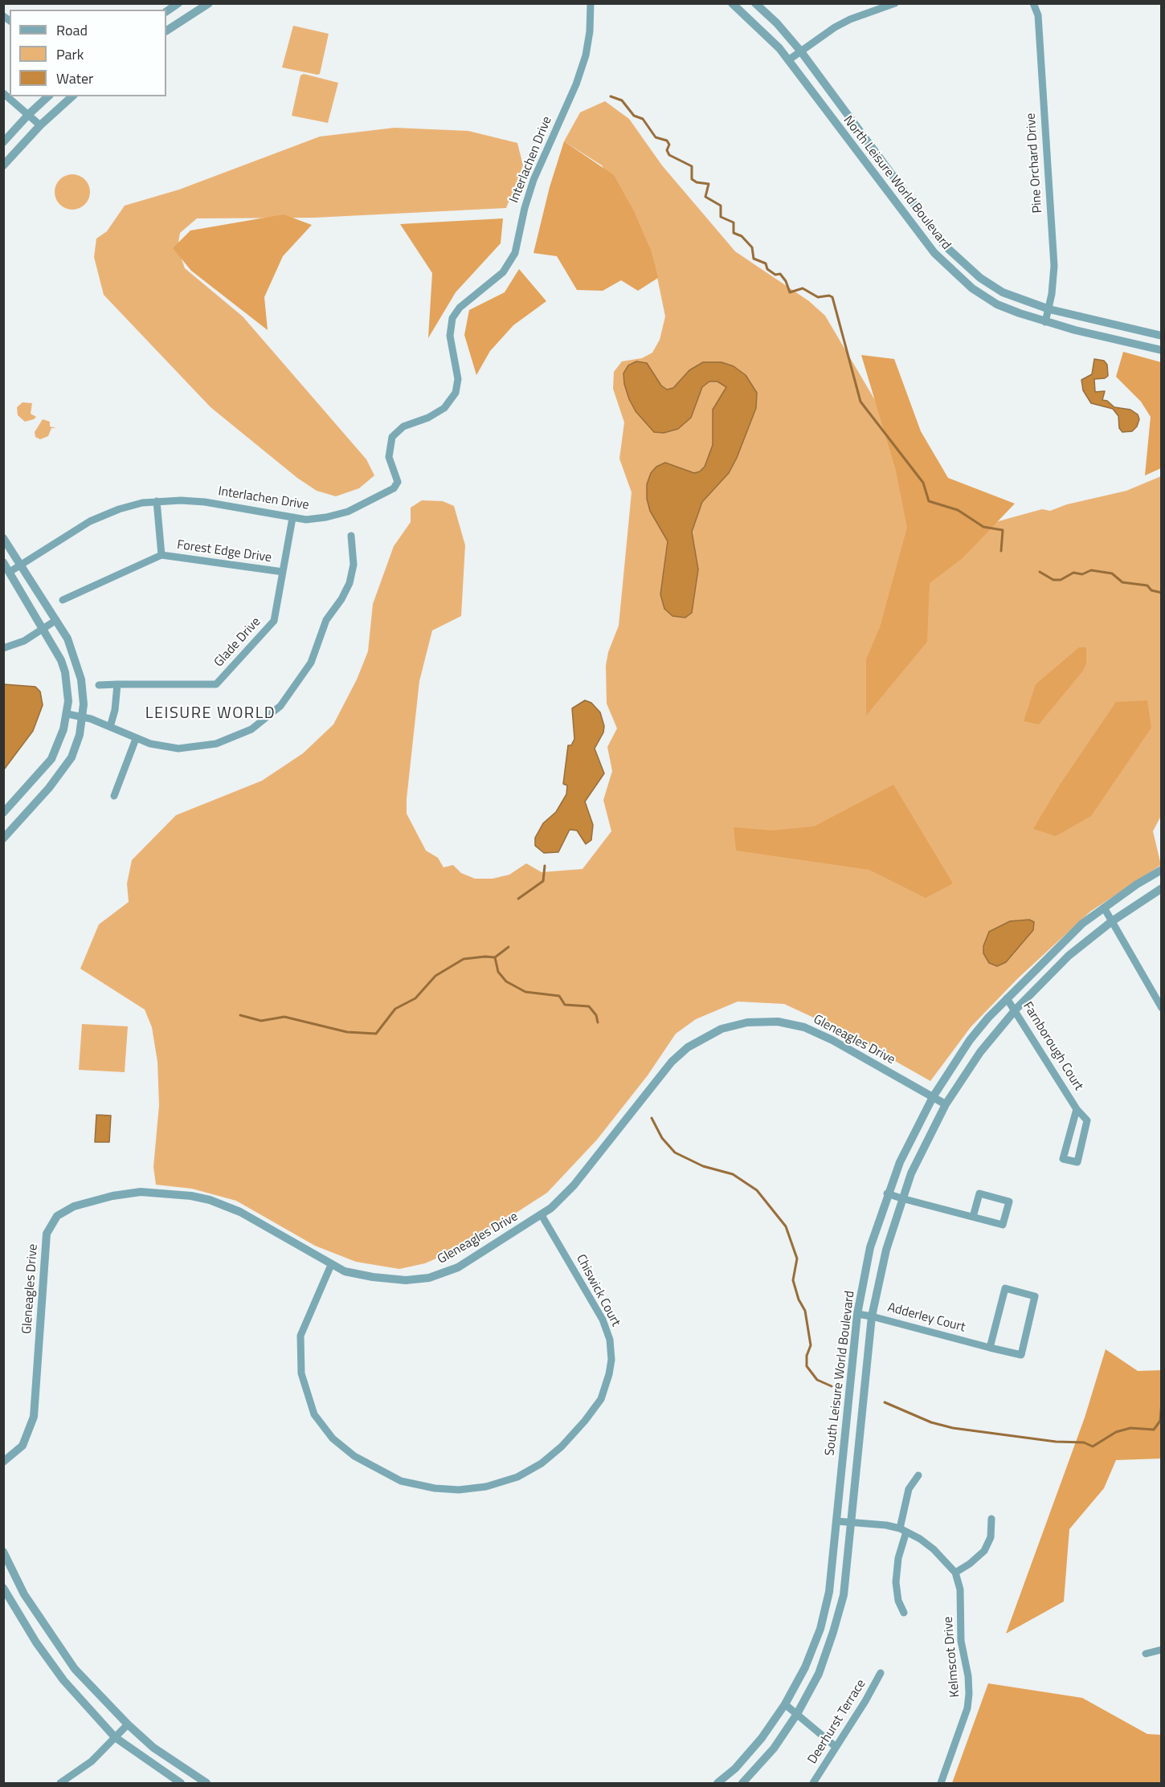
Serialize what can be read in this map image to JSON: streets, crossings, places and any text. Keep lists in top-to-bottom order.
{
  "streets": {
    "street": [
      "Interlachen Drive",
      "Pine Orchard Drive",
      "North Leisure World Boulevard",
      "Forest Edge Drive",
      "Glade Drive",
      "Gleneagles Drive",
      "Farnborough Court",
      "Chiswick Court",
      "Adderley Court",
      "South Leisure World Boulevard",
      "Kelmscot Drive",
      "Deerhurst Terrace"
    ]
  },
  "crossings": [
    ["Interlachen Drive", "Forest Edge Drive"],
    ["Interlachen Drive", "Glade Drive"],
    ["Pine Orchard Drive", "North Leisure World Boulevard"],
    ["Forest Edge Drive", "Glade Drive"],
    ["Gleneagles Drive", "Chiswick Court"],
    ["Gleneagles Drive", "South Leisure World Boulevard"],
    ["Farnborough Court", "South Leisure World Boulevard"],
    ["Adderley Court", "South Leisure World Boulevard"]
  ],
  "districts": ["LEISURE WORLD"],
  "legend": ["Road", "Park", "Water"]
}
